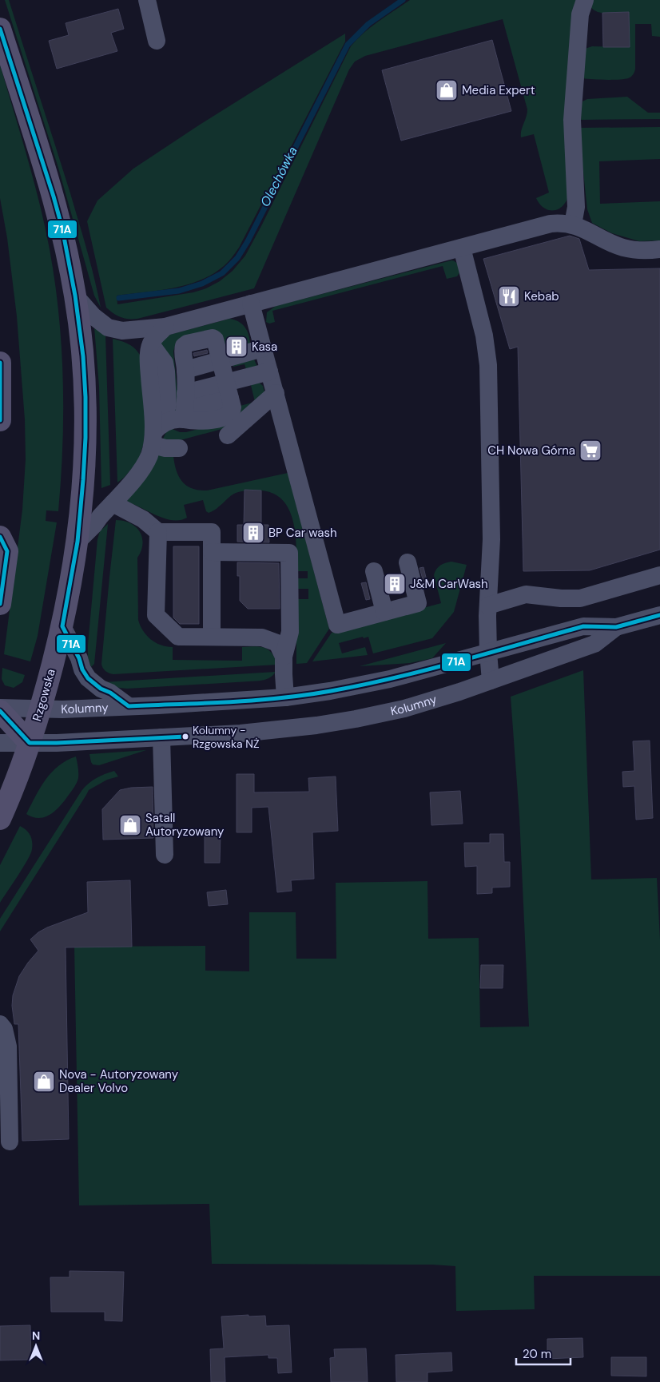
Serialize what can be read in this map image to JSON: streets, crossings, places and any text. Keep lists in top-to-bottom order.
{
  "streets": {
    "main road": ["Rzgowska"],
    "street": ["Kolumny"]
  },
  "crossings": [
    ["Rzgowska", "Kolumny"]
  ],
  "water": ["Olechówka"],
  "places": {
    "shop": ["Media Expert", "Satall Autoryzowany", "Nova - Autoryzowany Dealer Volvo"],
    "restaurant": ["Kebab"],
    "building": ["Kasa", "BP Car wash", "J&M CarWash"],
    "supermarket": ["CH Nowa Górna"],
    "other": ["Kolumny - Rzgowska NŻ"]
  },
  "lines": ["transit line 71A"],
  "scale_bar": "20 m",
  "north": "top"
}
